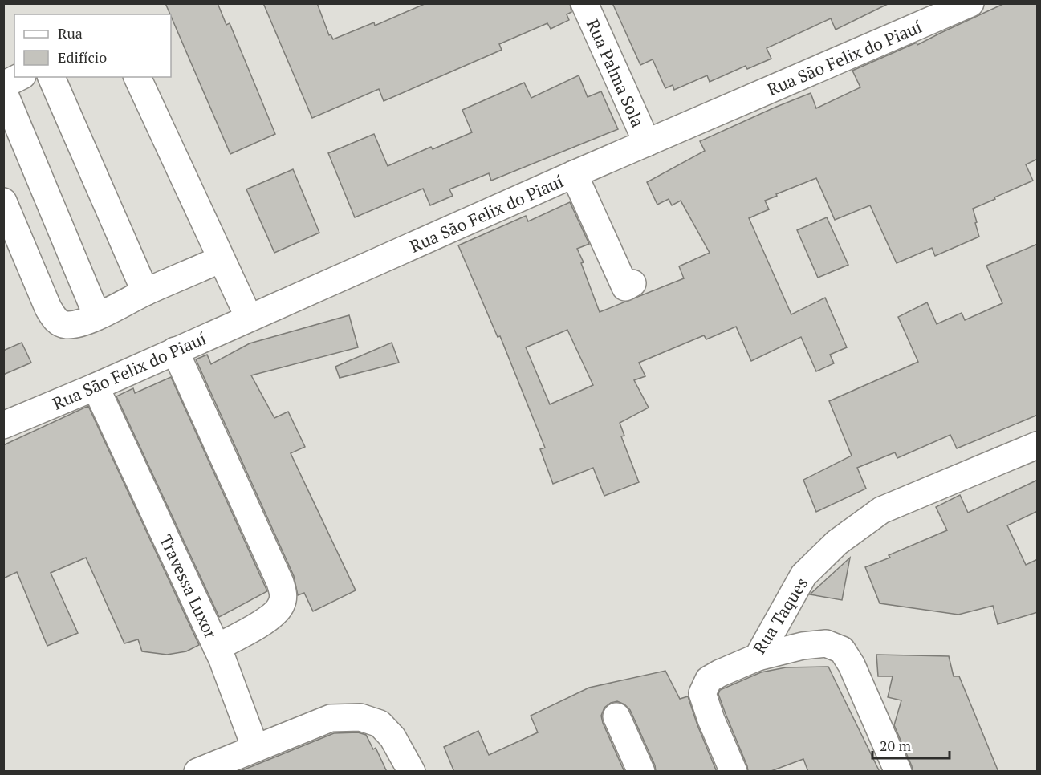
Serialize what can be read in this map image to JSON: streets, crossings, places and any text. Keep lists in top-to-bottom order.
{
  "streets": {
    "street": [
      "Rua São Felix do Piauí",
      "Rua Palma Sola",
      "Travessa Luxor",
      "Rua Taques"
    ]
  },
  "crossings": [
    ["Rua São Felix do Piauí", "Rua Palma Sola"],
    ["Rua São Felix do Piauí", "Travessa Luxor"]
  ],
  "legend": ["Rua", "Edifício"],
  "scale_bar": "20 m"
}
